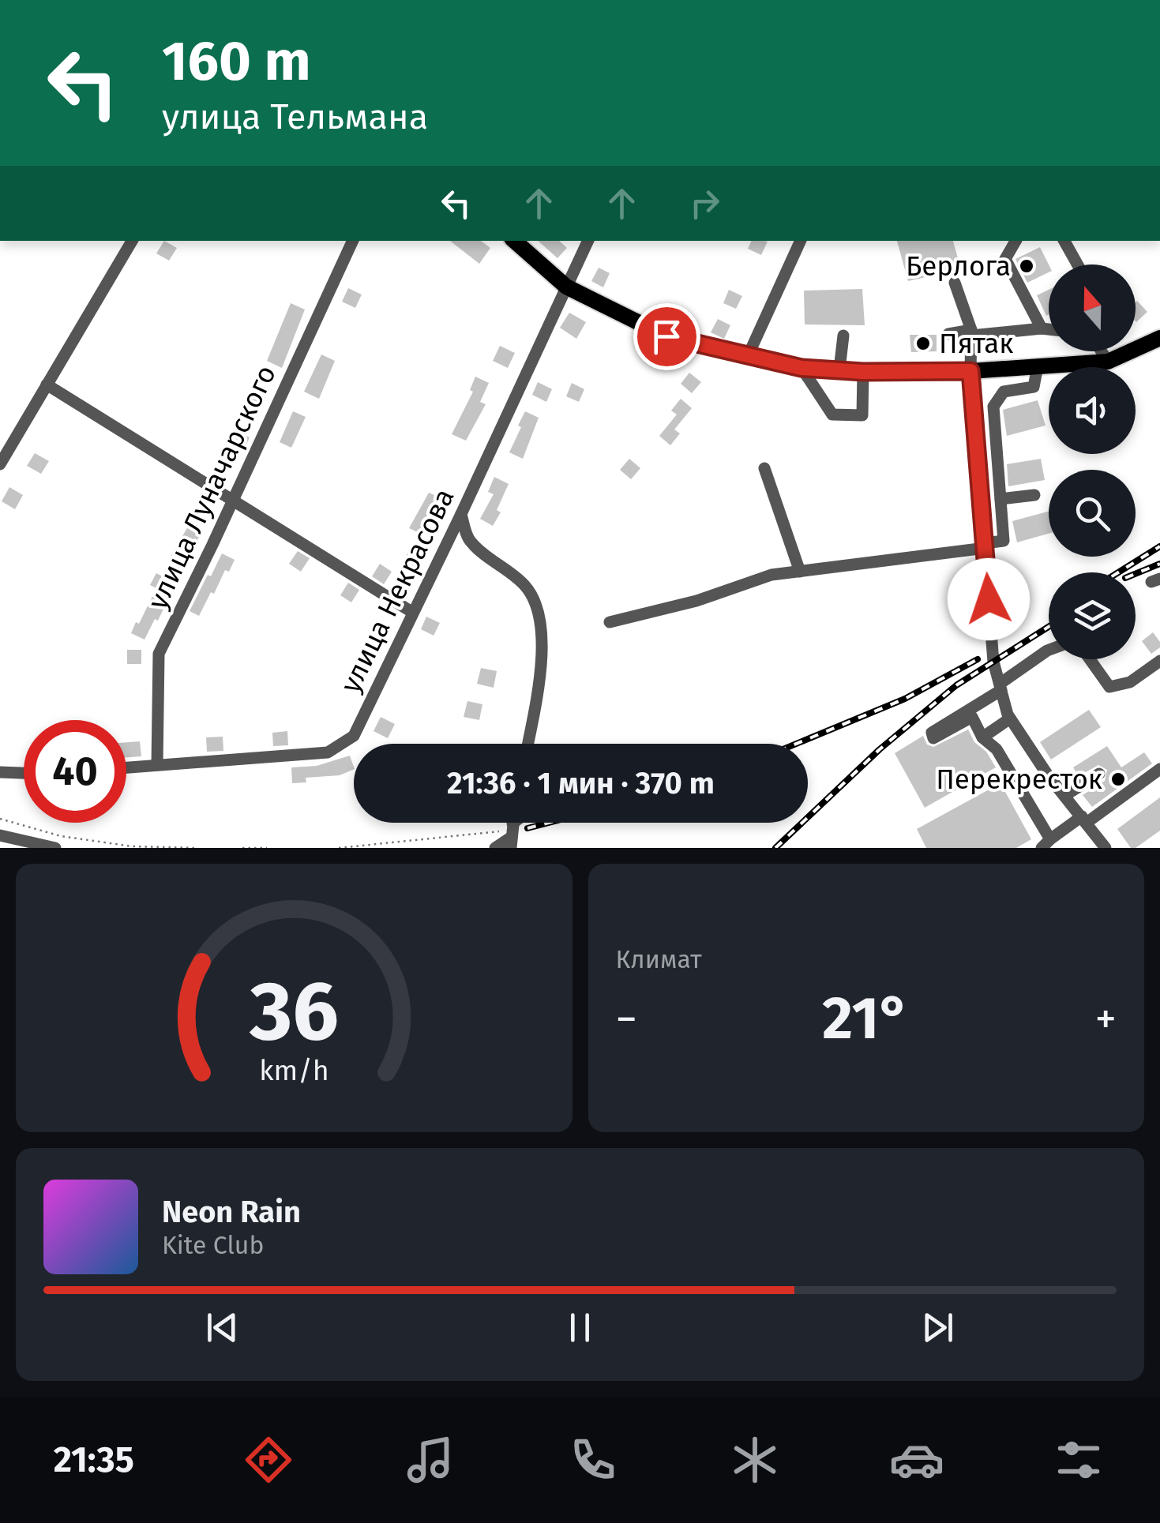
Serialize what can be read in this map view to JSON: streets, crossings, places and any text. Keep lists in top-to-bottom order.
{
  "streets": {
    "street": ["улица Луначарского", "улица Некрасова"]
  },
  "crossings": [
    ["улица Луначарского", "улица Некрасова"]
  ],
  "places": ["Берлога", "Пятак", "Перекресток"],
  "north": "top",
  "page": {
    "turn": ["160 m", "улица Тельмана"],
    "limit": "40",
    "trip": "21:36 · 1 мин · 370 m",
    "tile": "Климат",
    "heat": ["−", "21°", "+"],
    "song": ["Neon Rain", "Kite Club"],
    "tabs": "21:35",
    "gauge": ["36", "km/h"]
  }
}
